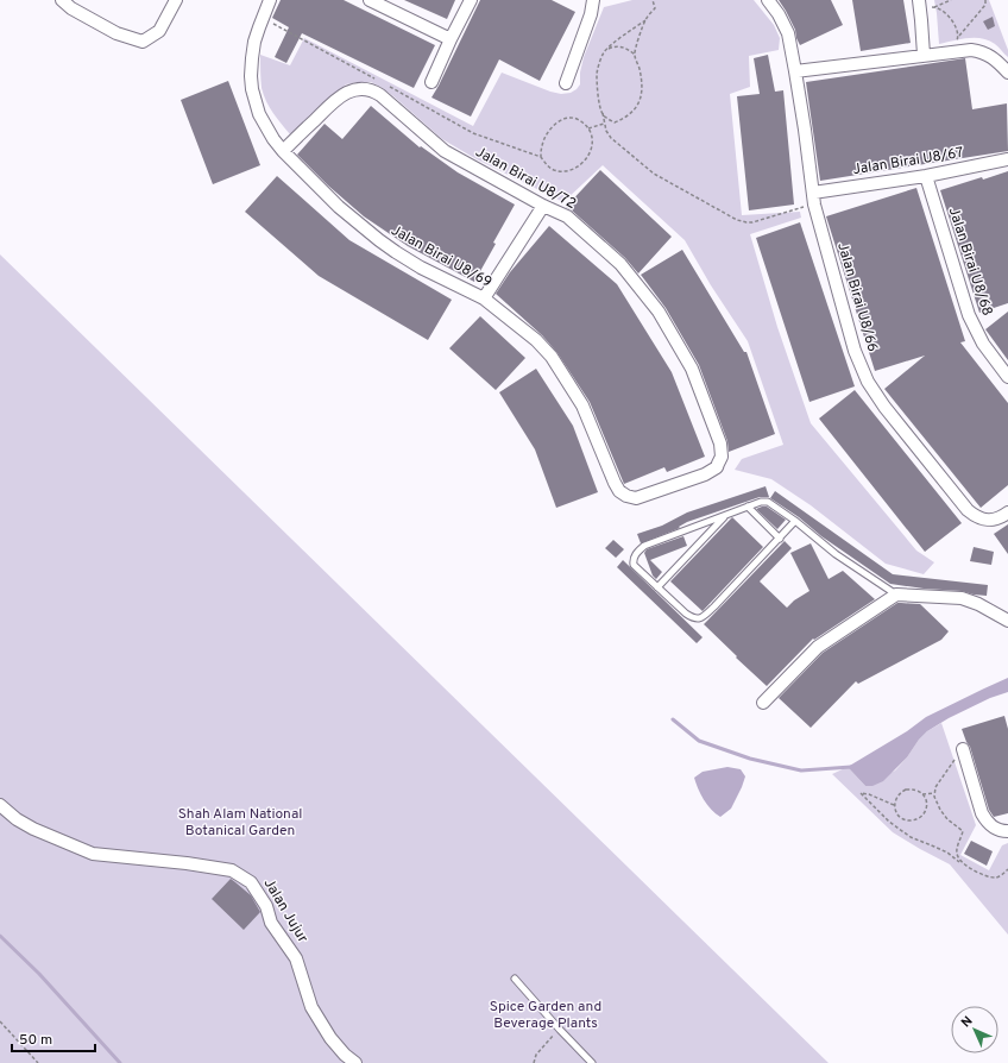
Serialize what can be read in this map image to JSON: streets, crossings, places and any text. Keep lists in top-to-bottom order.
{
  "streets": {
    "street": [
      "Jalan Birai U8/67",
      "Jalan Birai U8/72",
      "Jalan Birai U8/69",
      "Jalan Birai U8/68",
      "Jalan Birai U8/66",
      "Jalan Jujur"
    ]
  },
  "crossings": [
    ["Jalan Birai U8/67", "Jalan Birai U8/68"],
    ["Jalan Birai U8/67", "Jalan Birai U8/66"],
    ["Jalan Birai U8/72", "Jalan Birai U8/69"]
  ],
  "parks": ["Shah Alam National Botanical Garden", "Spice Garden and Beverage Plants"],
  "scale_bar": "50 m",
  "north": "top left"
}
